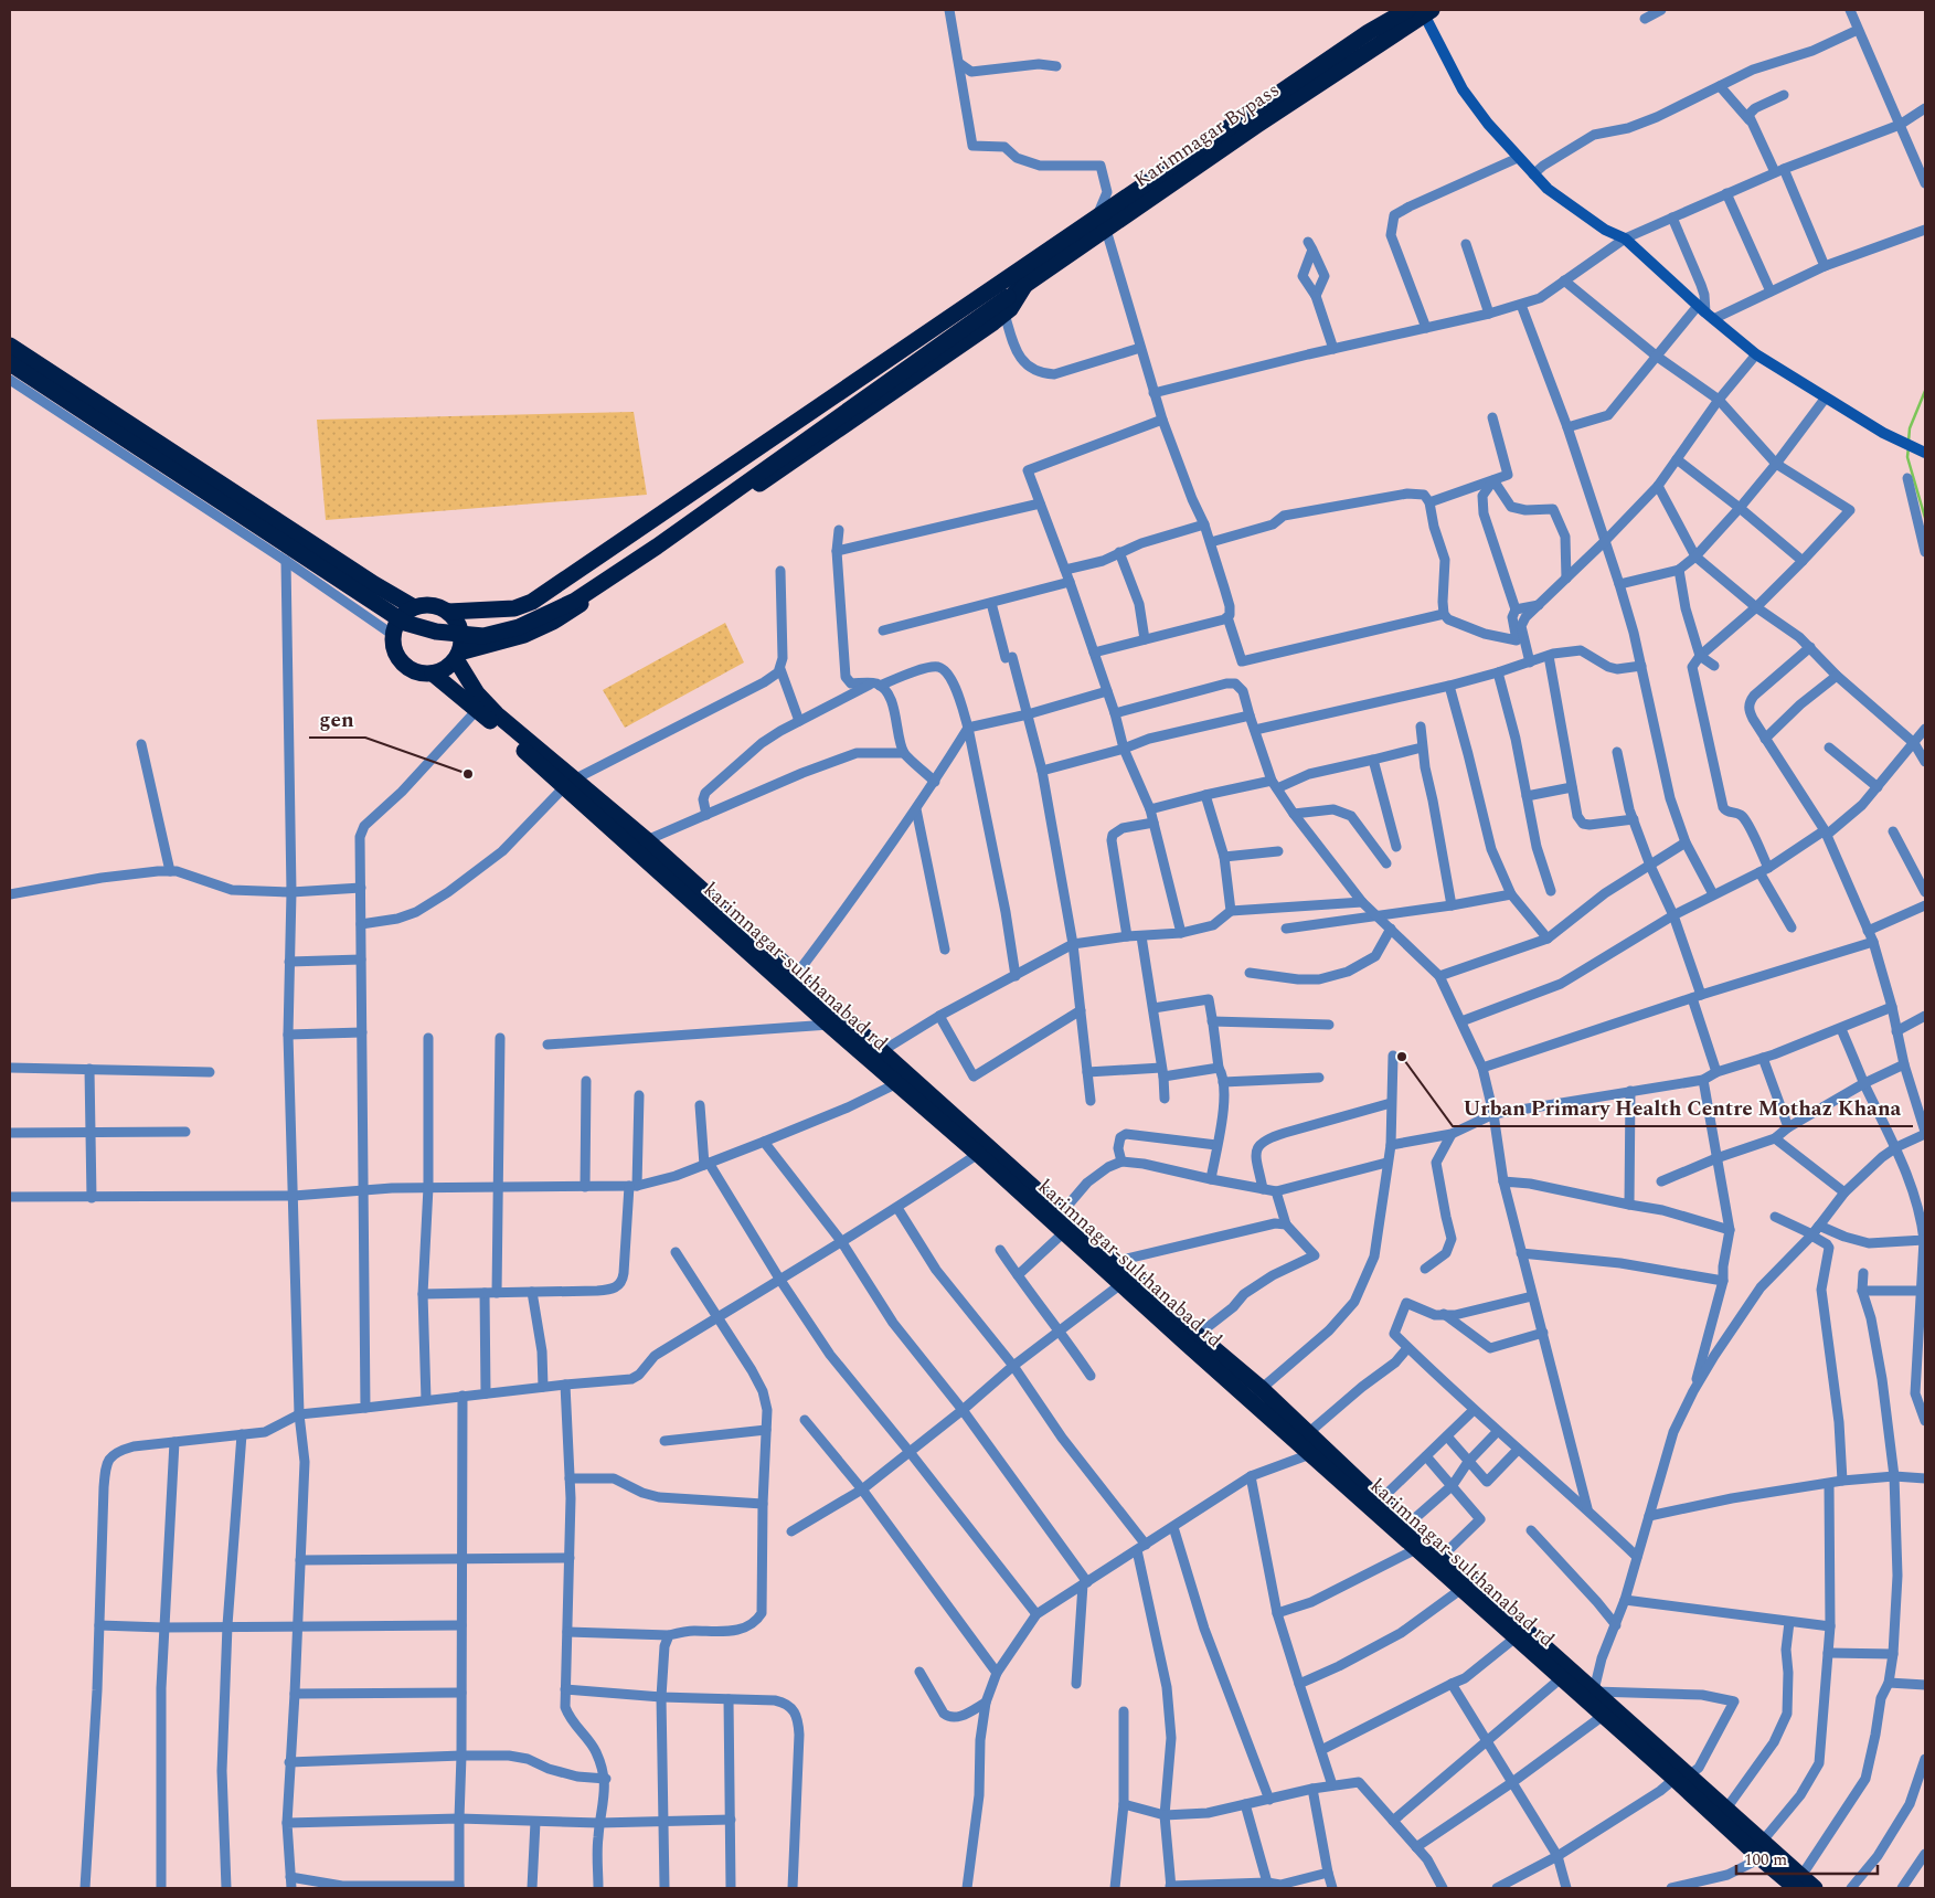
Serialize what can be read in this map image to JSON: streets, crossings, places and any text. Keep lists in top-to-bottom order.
{
  "streets": {
    "highway": ["Karimnagar Bypass", "karimnagar-sulthanabad rd"]
  },
  "places": ["gen", "Urban Primary Health Centre Mothaz Khana"],
  "scale_bar": "100 m"
}
